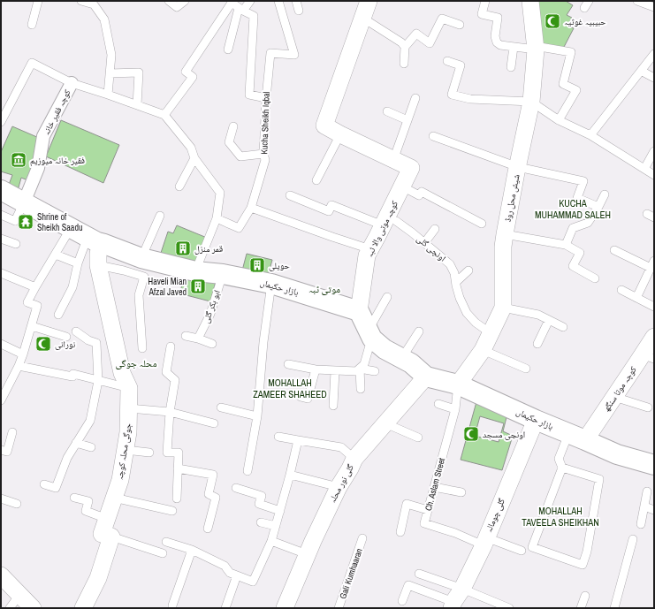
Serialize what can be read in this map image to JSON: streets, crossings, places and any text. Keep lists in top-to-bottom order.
{
  "streets": {
    "street": [
      "کوچہ فقیر خانہ",
      "شیش محل روڈ",
      "کوچہ موتی والا ٹبہ",
      "بازار حکیماں",
      "کوچہ موتا سنگھ",
      "جوگی محلہ کوچہ",
      "گلی نور محلہ",
      "گلی چومالہ"
    ],
    "lane": [
      "Kucha Sheikh Iqbal",
      "اونچی گلی",
      "ابو بکر گلی",
      "Ch. Aslam Street",
      "Gali Kumhaaran"
    ]
  },
  "crossings": [
    ["کوچہ فقیر خانہ", "بازار حکیماں"],
    ["شیش محل روڈ", "اونچی گلی"],
    ["شیش محل روڈ", "بازار حکیماں"],
    ["شیش محل روڈ", "Ch. Aslam Street"],
    ["کوچہ موتی والا ٹبہ", "اونچی گلی"],
    ["کوچہ موتی والا ٹبہ", "بازار حکیماں"],
    ["بازار حکیماں", "ابو بکر گلی"],
    ["بازار حکیماں", "کوچہ موتا سنگھ"],
    ["بازار حکیماں", "جوگی محلہ کوچہ"],
    ["بازار حکیماں", "گلی نور محلہ"],
    ["بازار حکیماں", "Ch. Aslam Street"],
    ["بازار حکیماں", "گلی چومالہ"],
    ["Ch. Aslam Street", "گلی چومالہ"]
  ],
  "districts": [
    "KUCHA MUHAMMAD SALEH",
    "موتی ٹبہ",
    "محلہ جوگی",
    "MOHALLAH ZAMEER SHAHEED",
    "MOHALLAH TAVEELA SHEIKHAN"
  ],
  "places": {
    "mosque": ["حبیبیہ غوثیہ", "نورانی", "اونچی مسجد"],
    "museum": ["فقیر خانہ میوزیم"],
    "temple": ["Shrine of Sheikh Saadu"],
    "building": ["قمر منزل", "حویلی", "Haveli Mian Afzal Javed"]
  }
}
